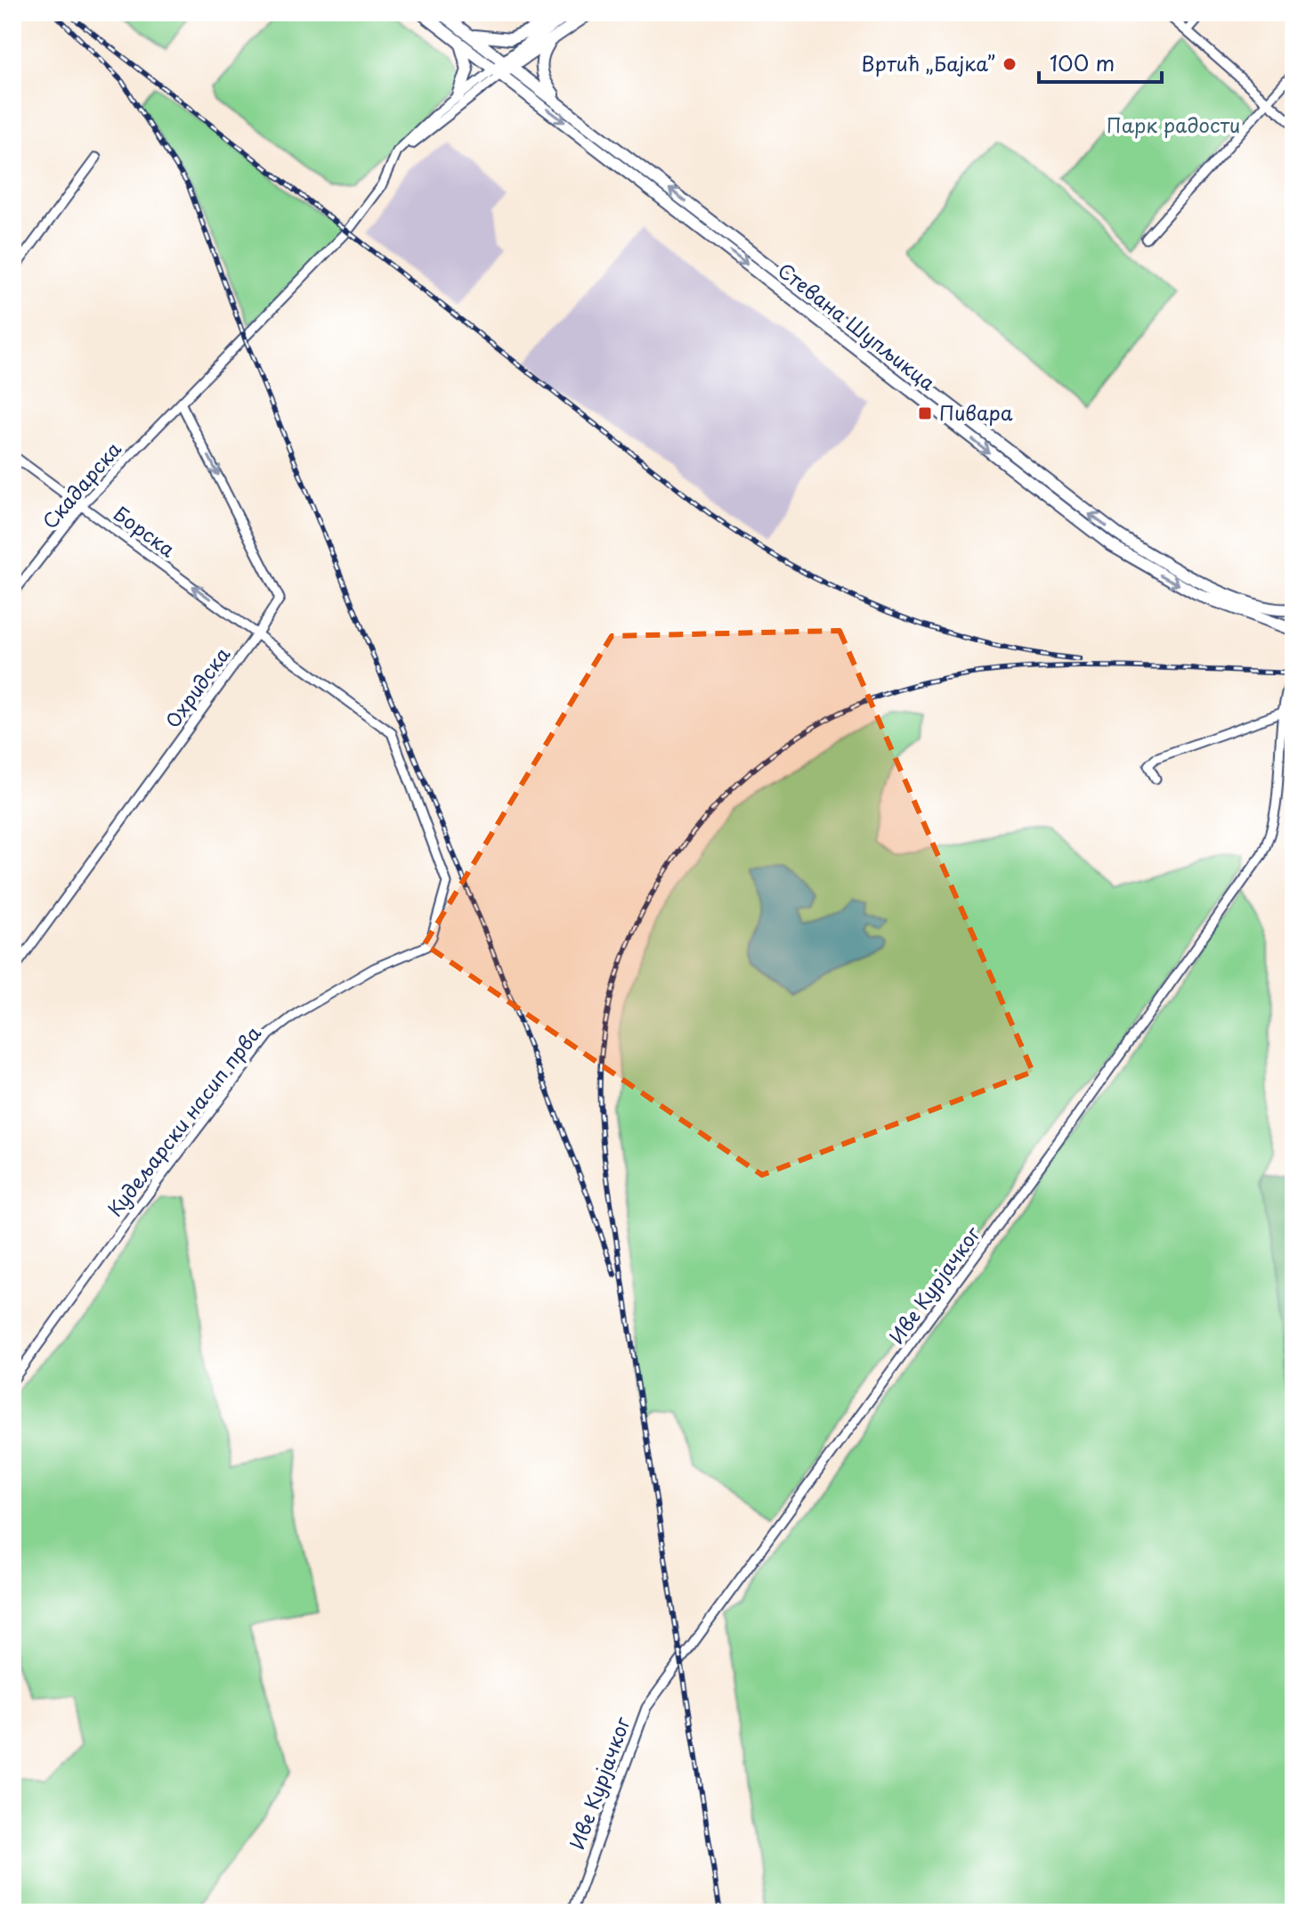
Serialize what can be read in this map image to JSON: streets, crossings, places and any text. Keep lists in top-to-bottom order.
{
  "streets": {
    "main road": ["Стевана Шупљикца"],
    "street": [
      "Скадарска",
      "Борска",
      "Охридска",
      "Кудељарски насип прва",
      "Иве Курјачког"
    ]
  },
  "crossings": [
    ["Скадарска", "Борска"],
    ["Скадарска", "Охридска"],
    ["Борска", "Охридска"],
    ["Борска", "Кудељарски насип прва"],
    ["Охридска", "Кудељарски насип прва"]
  ],
  "one_way": ["Борска", "Охридска"],
  "parks": ["Парк радости"],
  "places": {
    "other": ["Вртић „Бајка”"],
    "transit": ["Пивара"]
  },
  "scale_bar": "100 m"
}
